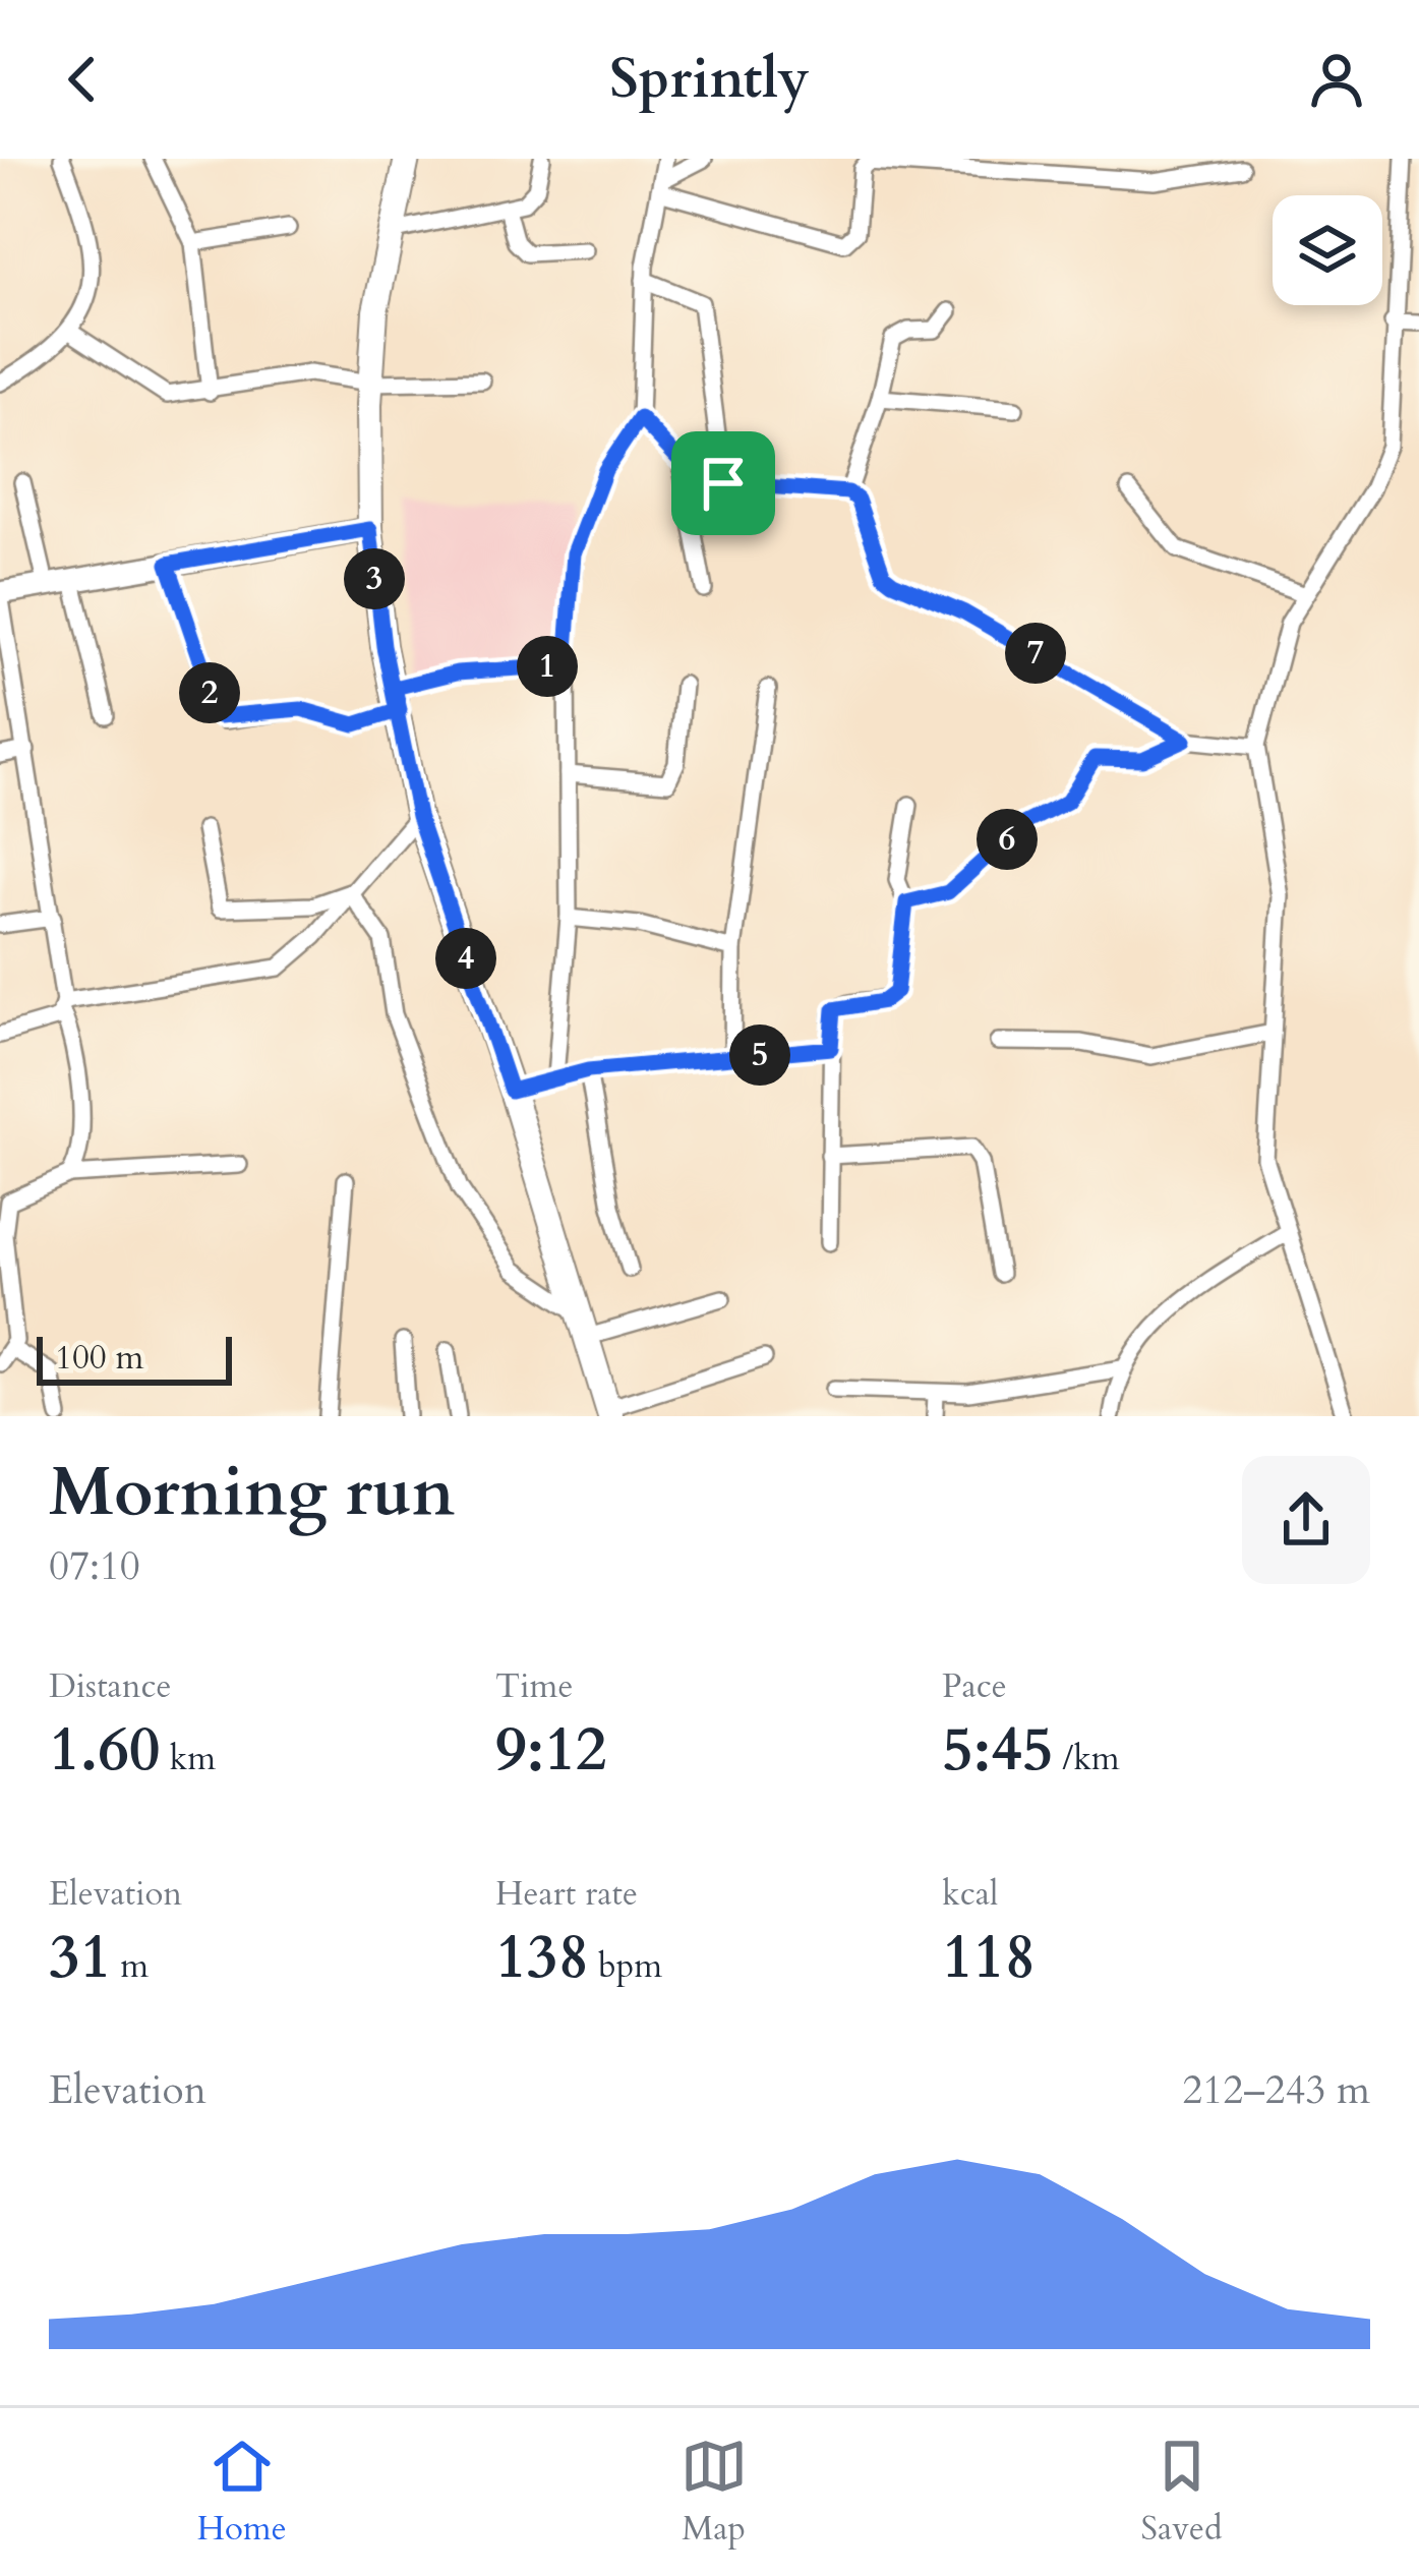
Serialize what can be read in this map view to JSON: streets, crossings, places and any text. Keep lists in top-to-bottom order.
{
  "scale_bar": "100 m",
  "page": {
    "header": "Sprintly",
    "pins": [
      "3",
      "7",
      "1",
      "2",
      "6",
      "4",
      "5"
    ],
    "scale": "100 m",
    "heading": ["Morning run", "07:10"],
    "stats": [
      ["Distance", "1.60 km"],
      ["Time", "9:12"],
      ["Pace", "5:45 /km"],
      ["Elevation", "31 m"],
      ["Heart rate", "138 bpm"],
      ["kcal", "118"]
    ],
    "chart": ["Elevation", "212–243 m"],
    "tabs": ["Home", "Map", "Saved"]
  }
}
